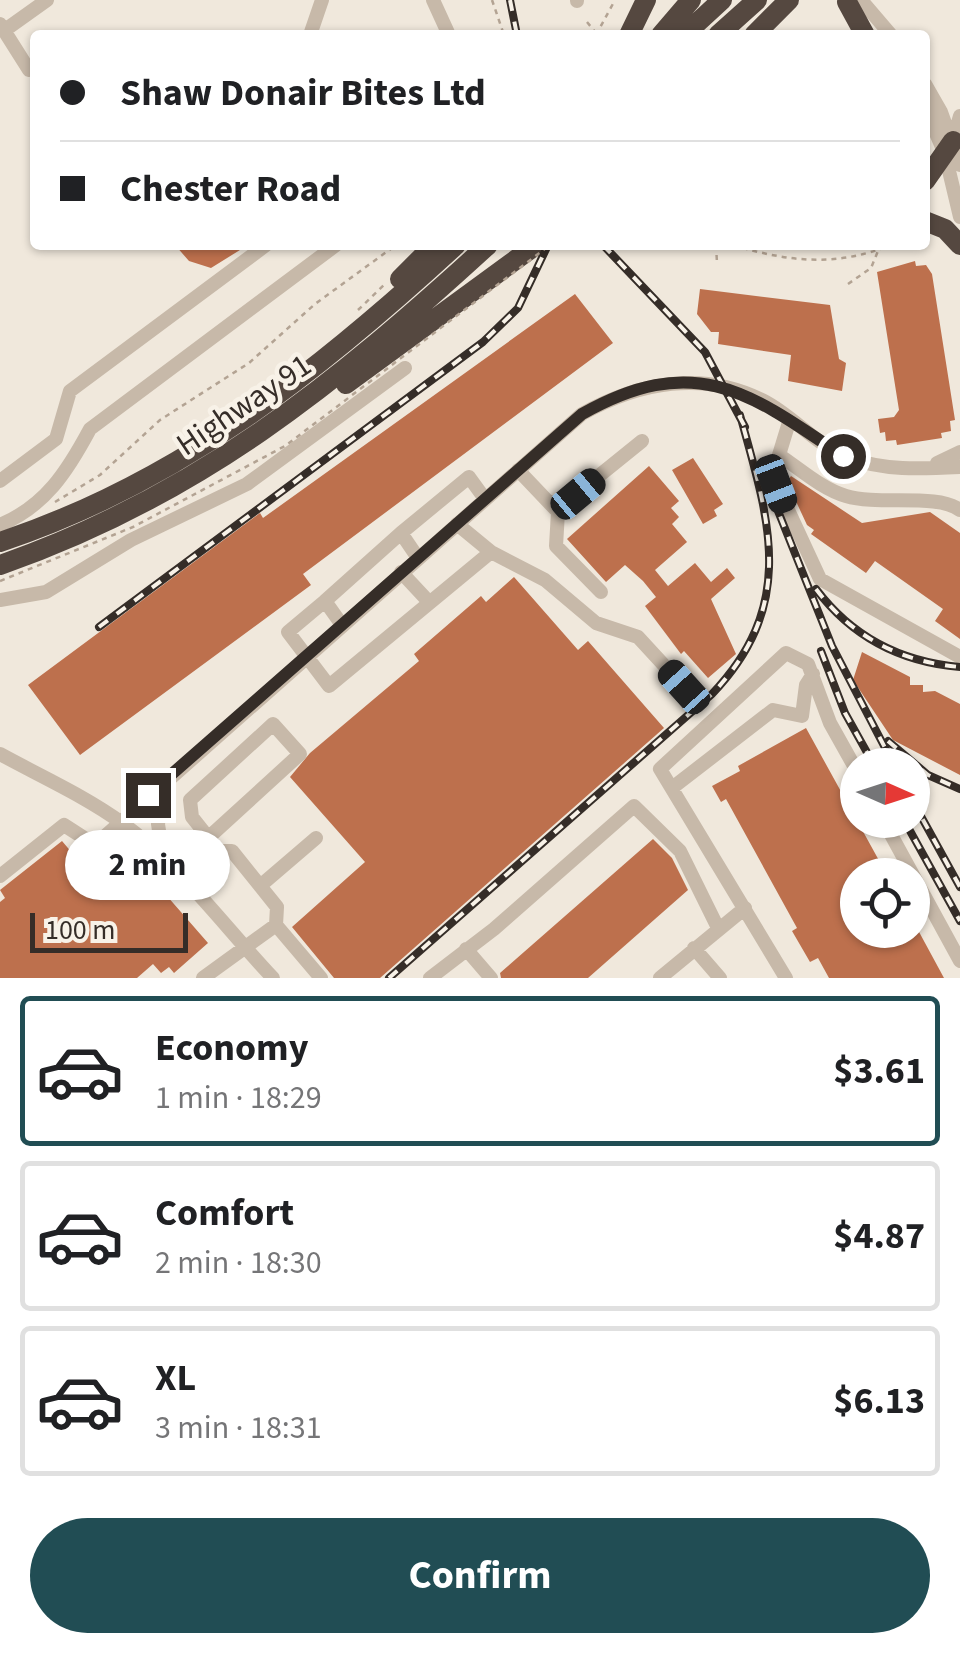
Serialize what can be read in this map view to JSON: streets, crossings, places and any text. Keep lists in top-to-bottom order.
{
  "streets": {
    "highway": ["Highway 91"]
  },
  "scale_bar": "100 m",
  "north": "right",
  "page": {
    "banner": ["Shaw Donair Bites Ltd", "Chester Road"],
    "bubble": "2 min",
    "scale": "100 m",
    "list": [
      {
        "name": "Economy",
        "note": "1 min · 18:29",
        "value": "$3.61"
      },
      {
        "name": "Comfort",
        "note": "2 min · 18:30",
        "value": "$4.87"
      },
      {
        "name": "XL",
        "note": "3 min · 18:31",
        "value": "$6.13"
      }
    ],
    "buttons": "Confirm"
  }
}
